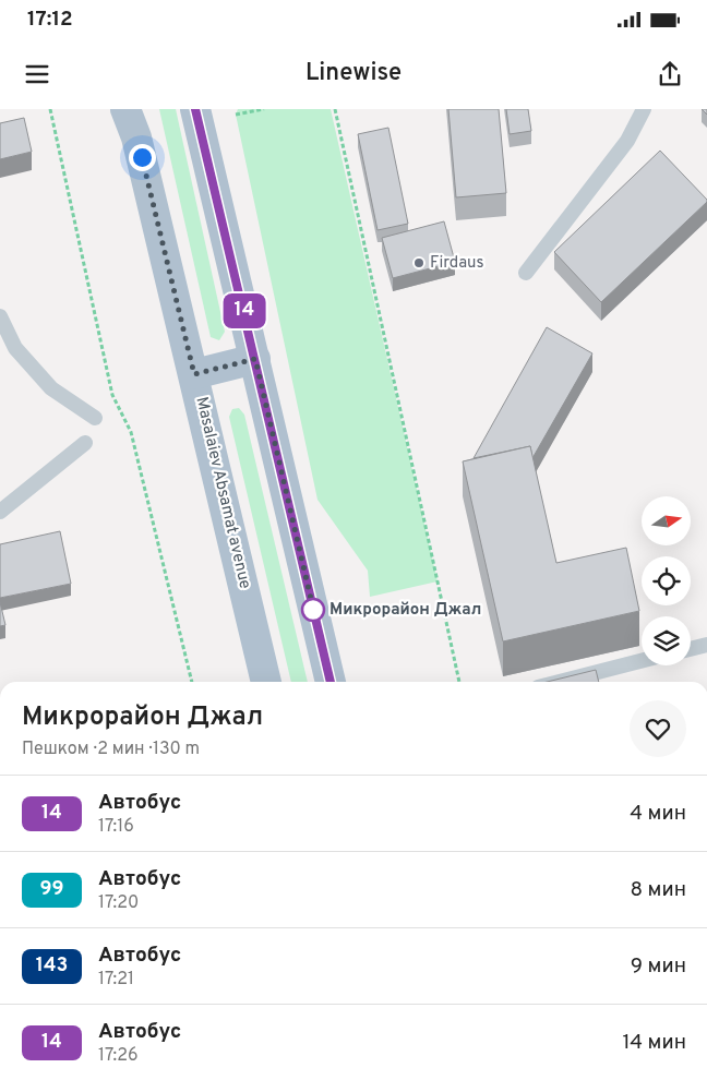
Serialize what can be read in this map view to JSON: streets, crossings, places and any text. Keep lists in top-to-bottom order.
{
  "streets": {
    "main road": ["Masalaiev Absamat avenue"]
  },
  "places": ["Firdaus", "Микрорайон Джал"],
  "lines": ["bus line 14"],
  "north": "right",
  "page": {
    "status": "17:12",
    "header": "Linewise",
    "on_map": "14",
    "heading": ["Микрорайон Джал", "Пешком · 2 мин · 130 m"],
    "list": [
      {
        "mark": "14",
        "name": "Автобус",
        "note": "17:16",
        "value": "4 мин"
      },
      {
        "mark": "99",
        "name": "Автобус",
        "note": "17:20",
        "value": "8 мин"
      },
      {
        "mark": "143",
        "name": "Автобус",
        "note": "17:21",
        "value": "9 мин"
      },
      {
        "mark": "14",
        "name": "Автобус",
        "note": "17:26",
        "value": "14 мин"
      }
    ]
  }
}
